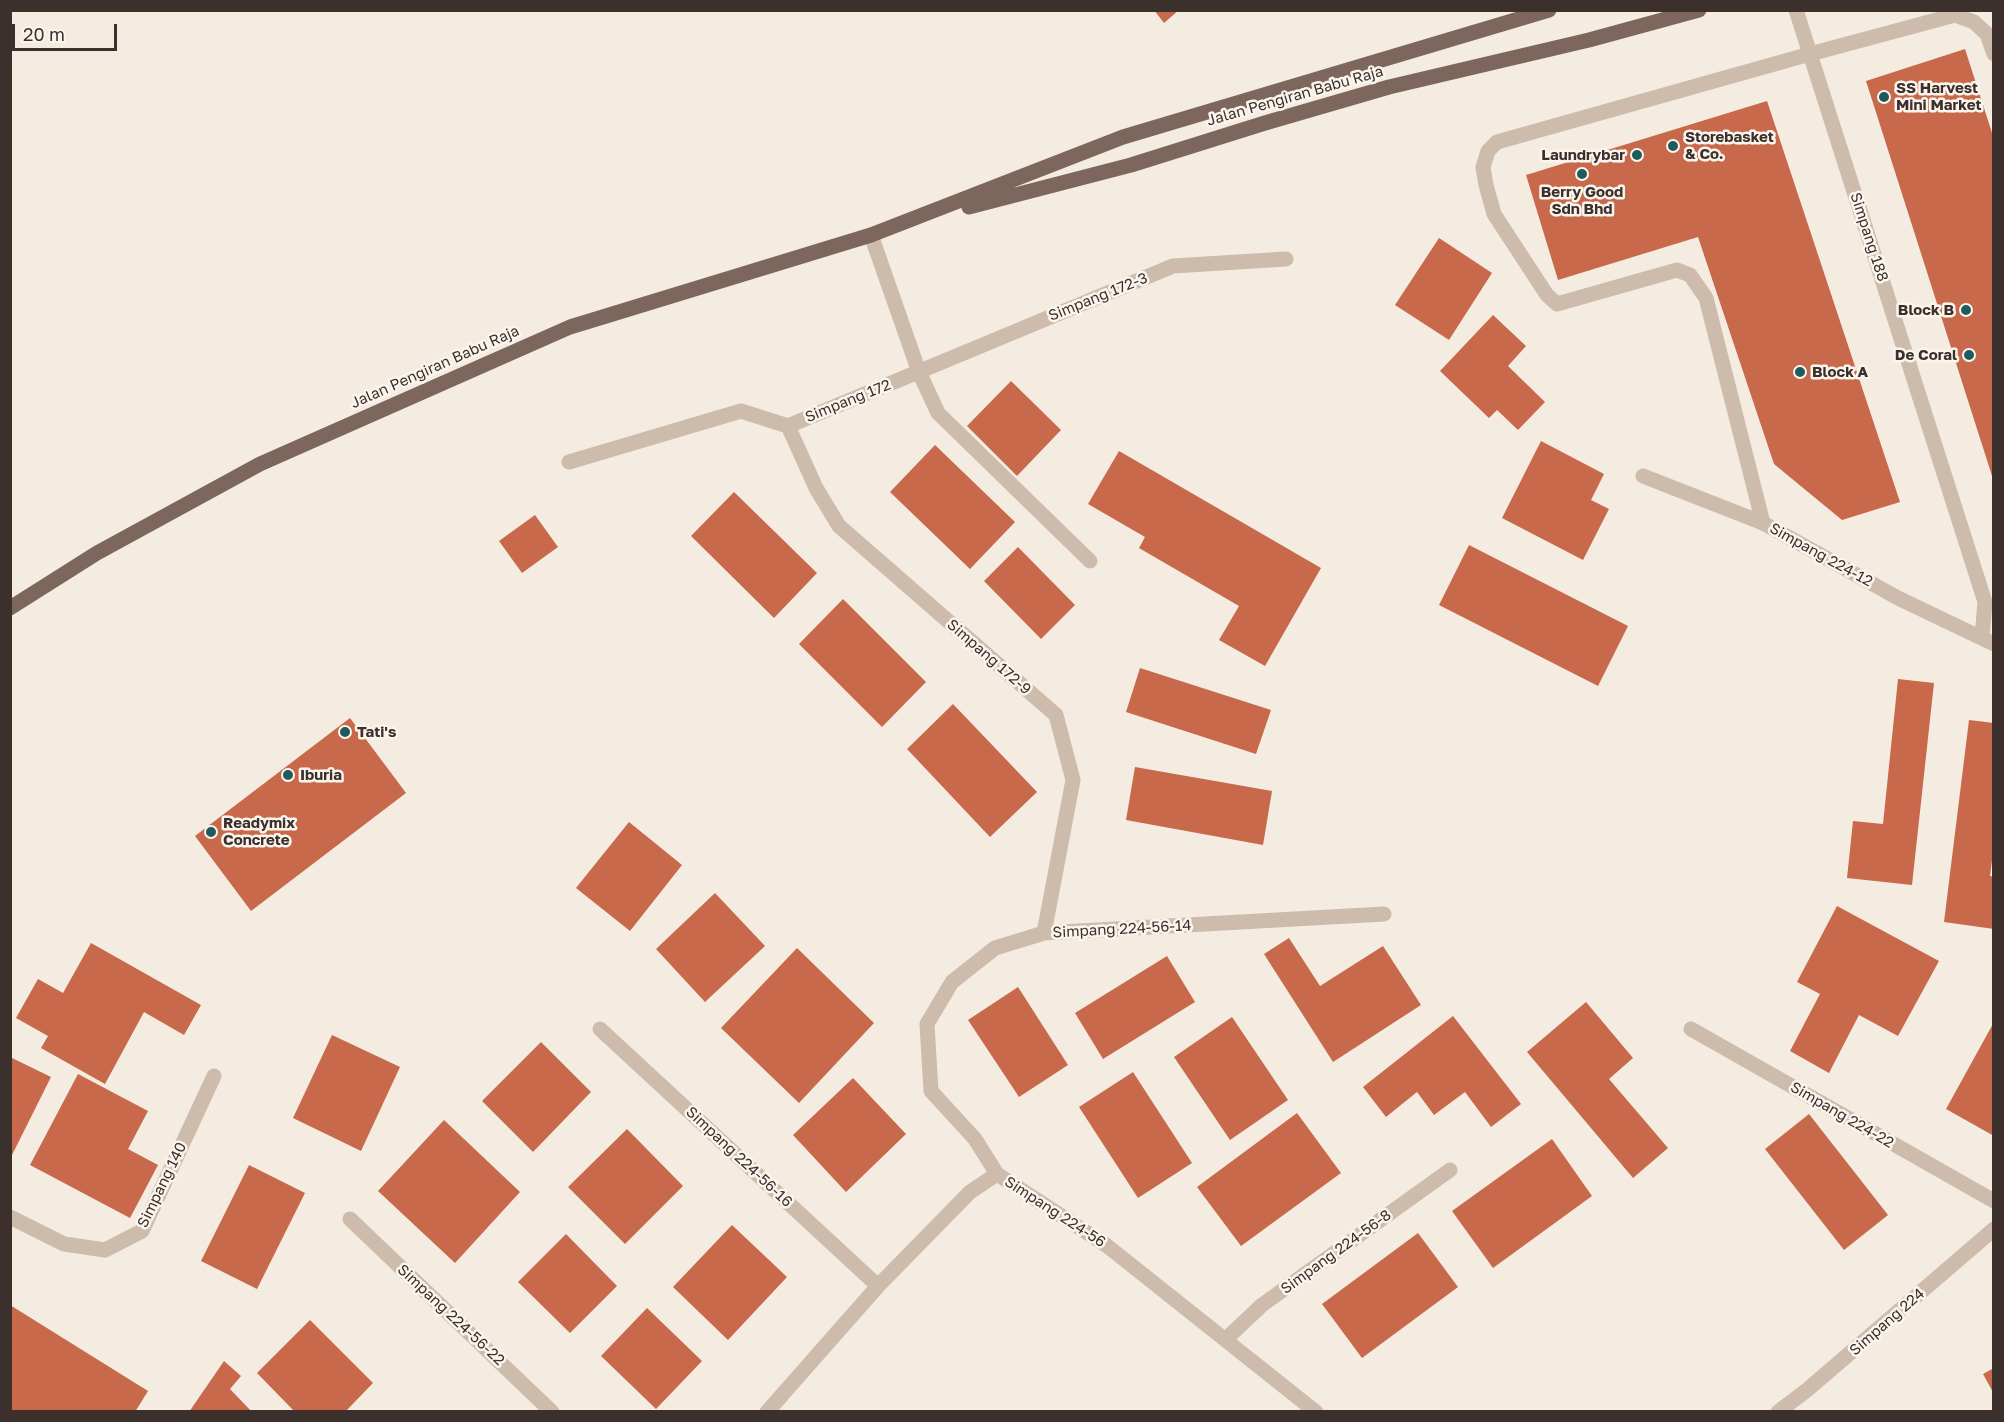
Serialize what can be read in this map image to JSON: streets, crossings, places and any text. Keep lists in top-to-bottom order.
{
  "streets": {
    "main road": ["Jalan Pengiran Babu Raja"],
    "street": [
      "Simpang 188",
      "Simpang 172-3",
      "Simpang 172",
      "Simpang 224-12",
      "Simpang 172-9",
      "Simpang 224-56-14",
      "Simpang 224-22",
      "Simpang 224-56-16",
      "Simpang 140",
      "Simpang 224-56",
      "Simpang 224-56-8",
      "Simpang 224-56-22",
      "Simpang 224"
    ]
  },
  "crossings": [
    ["Simpang 188", "Simpang 224-12"],
    ["Simpang 172-3", "Simpang 172"],
    ["Simpang 172", "Simpang 172-9"],
    ["Simpang 172-9", "Simpang 224-56-14"],
    ["Simpang 224-56-14", "Simpang 224-56"],
    ["Simpang 224-56-16", "Simpang 224-56"],
    ["Simpang 224-56", "Simpang 224-56-8"]
  ],
  "places": [
    "SS Harvest Mini Market",
    "Storebasket & Co.",
    "Laundrybar",
    "Berry Good Sdn Bhd",
    "Block B",
    "De Coral",
    "Block A",
    "Tati's",
    "Iburia",
    "Readymix Concrete"
  ],
  "scale_bar": "20 m"
}
